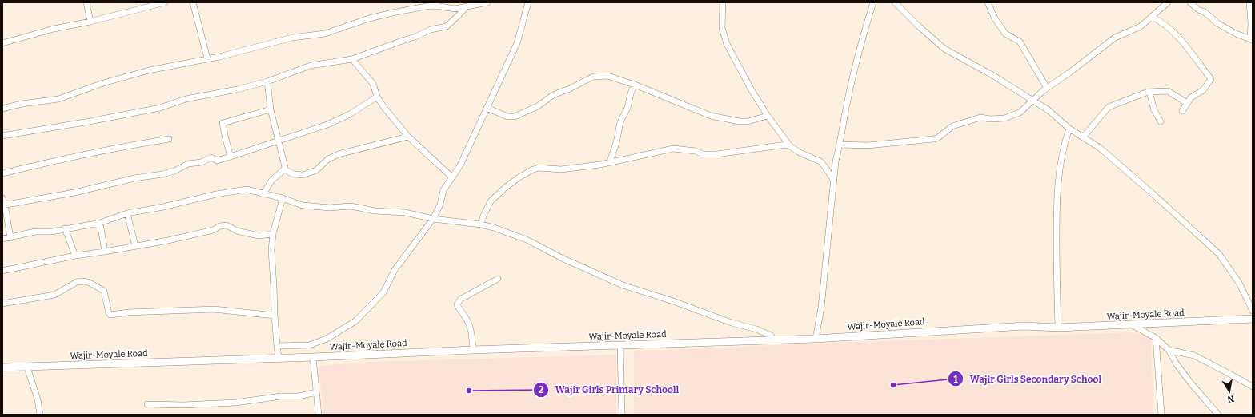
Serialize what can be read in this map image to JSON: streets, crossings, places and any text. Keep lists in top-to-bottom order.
{
  "streets": {
    "main road": ["Wajir-Moyale Road"]
  },
  "places": ["Wajir Girls Secondary School", "Wajir Girls Primary Schooll"],
  "north": "bottom"
}
